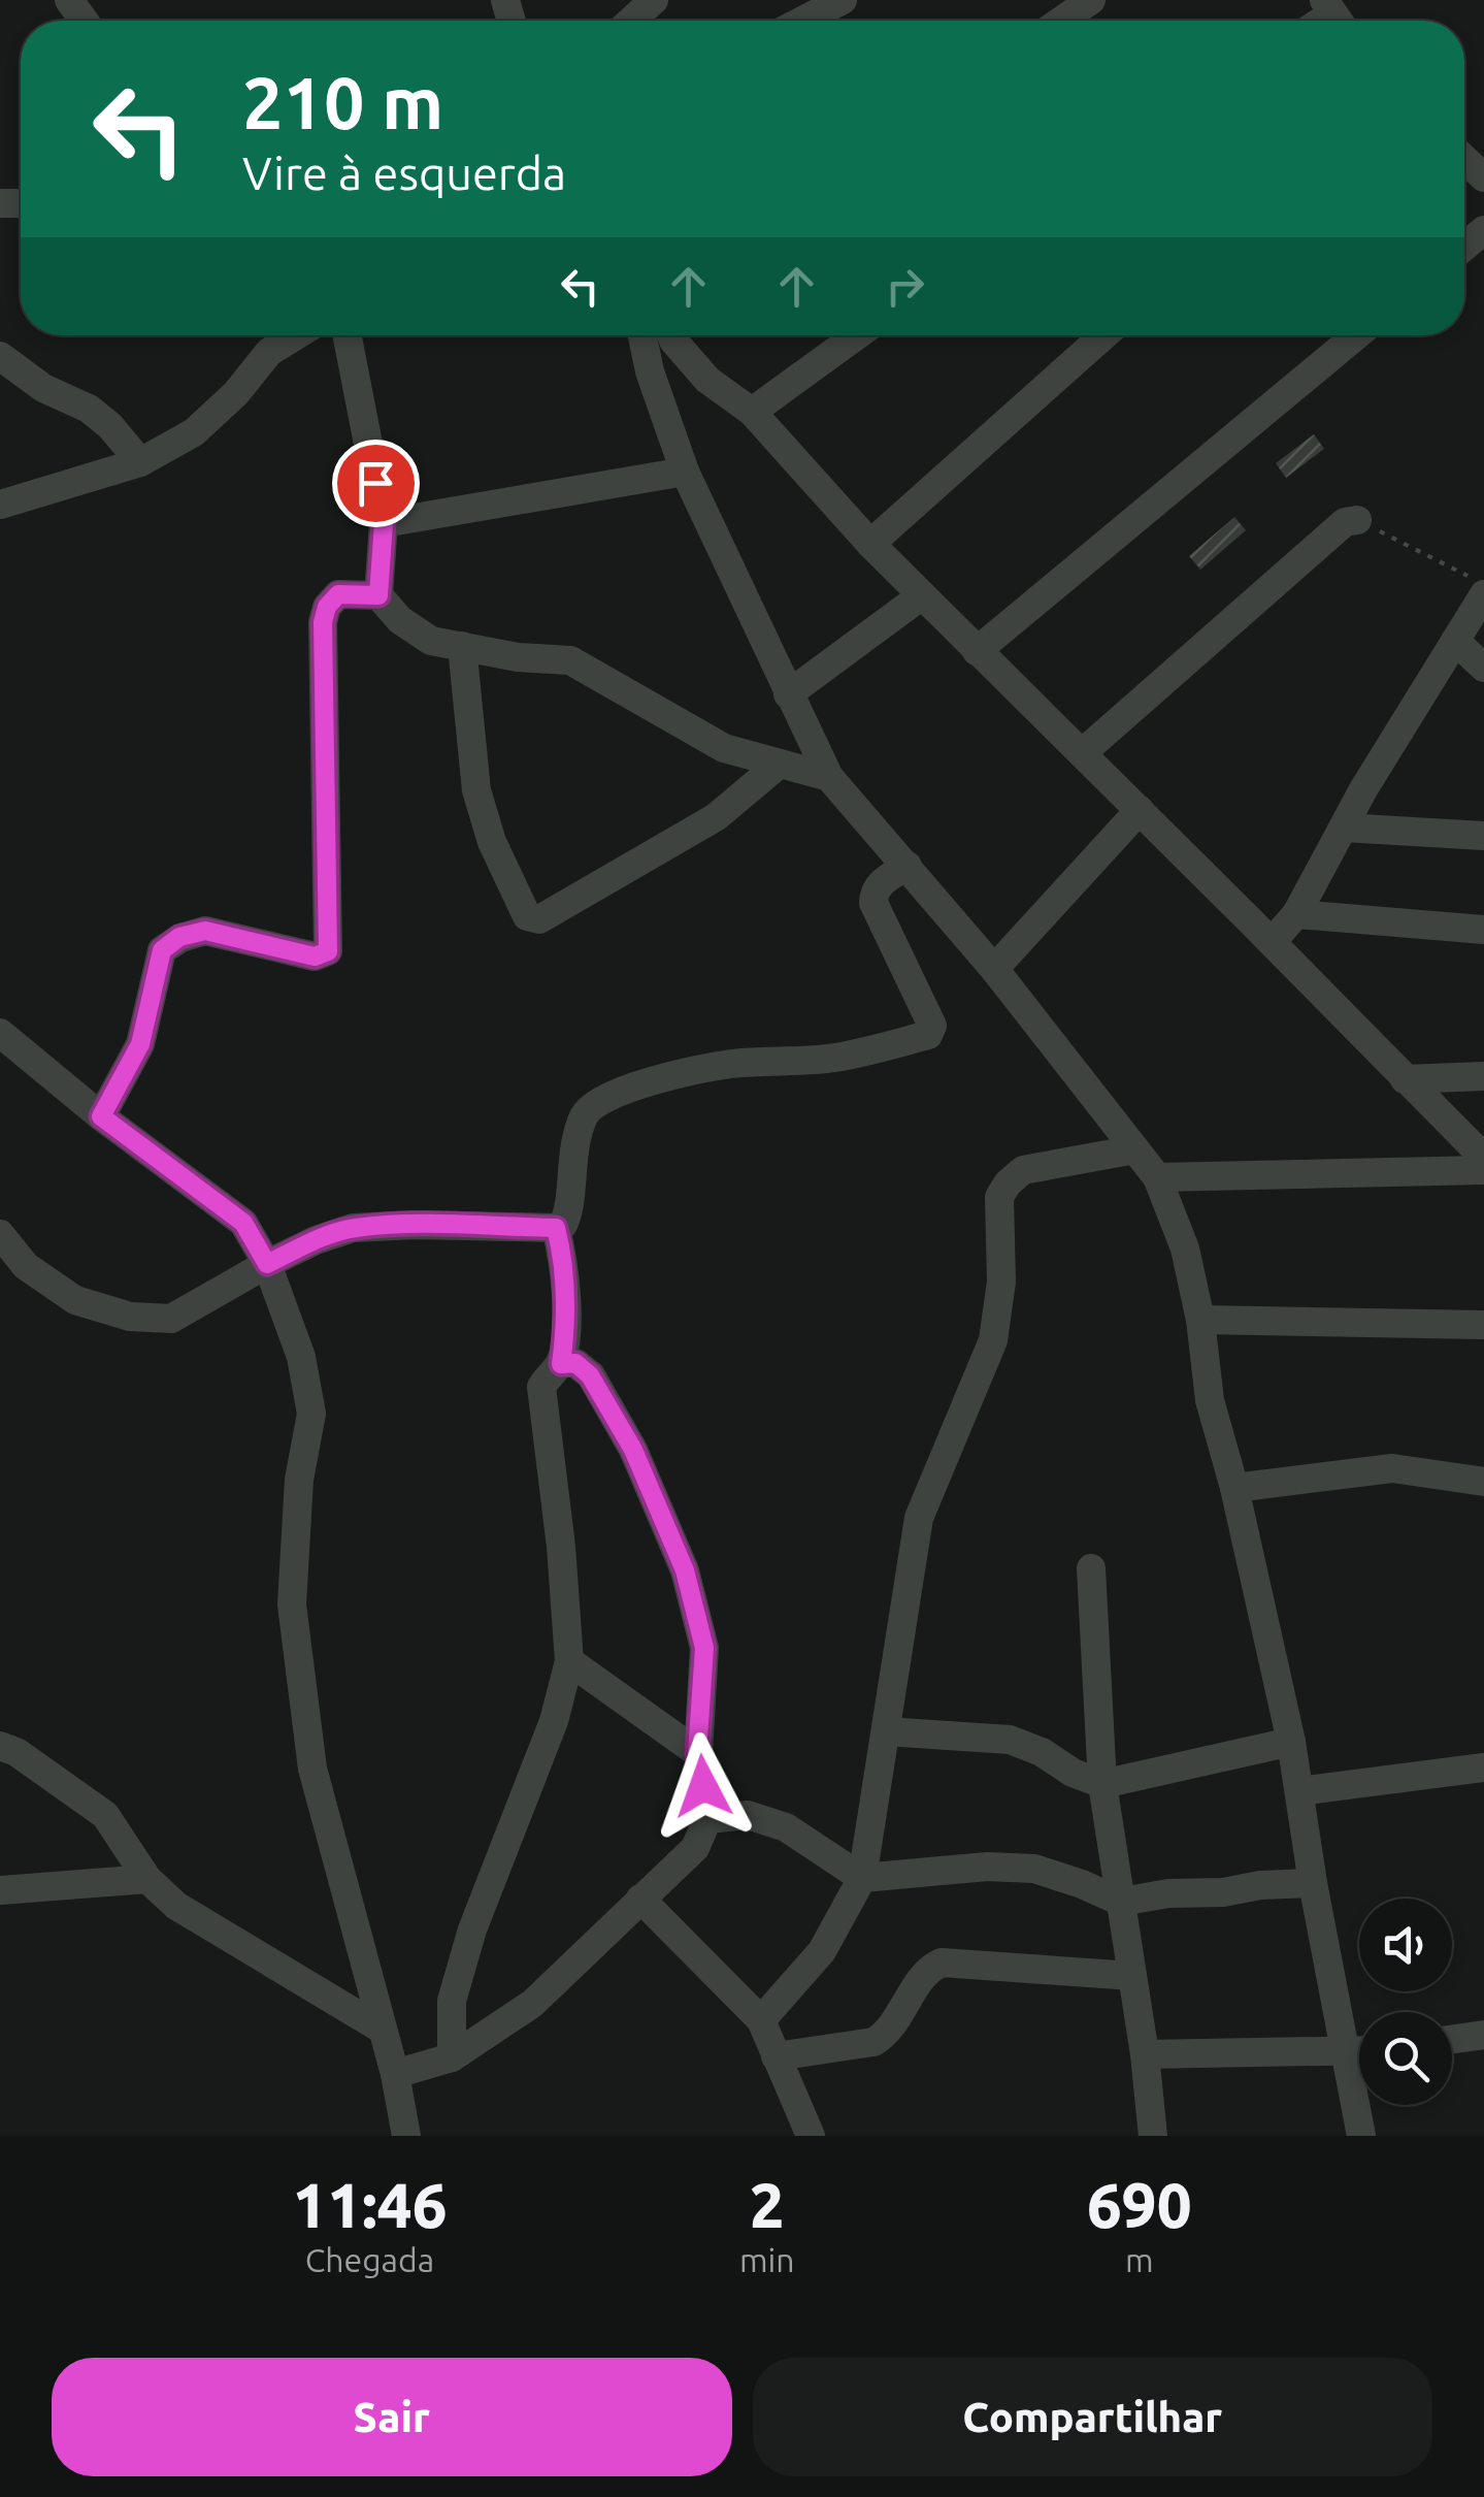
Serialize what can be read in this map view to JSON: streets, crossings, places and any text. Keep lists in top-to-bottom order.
{
  "page": {
    "turn": ["210 m", "Vire à esquerda"],
    "eta": [
      "11:46",
      "Chegada",
      "2",
      "min",
      "690",
      "m"
    ],
    "buttons": ["Sair", "Compartilhar"]
  }
}
